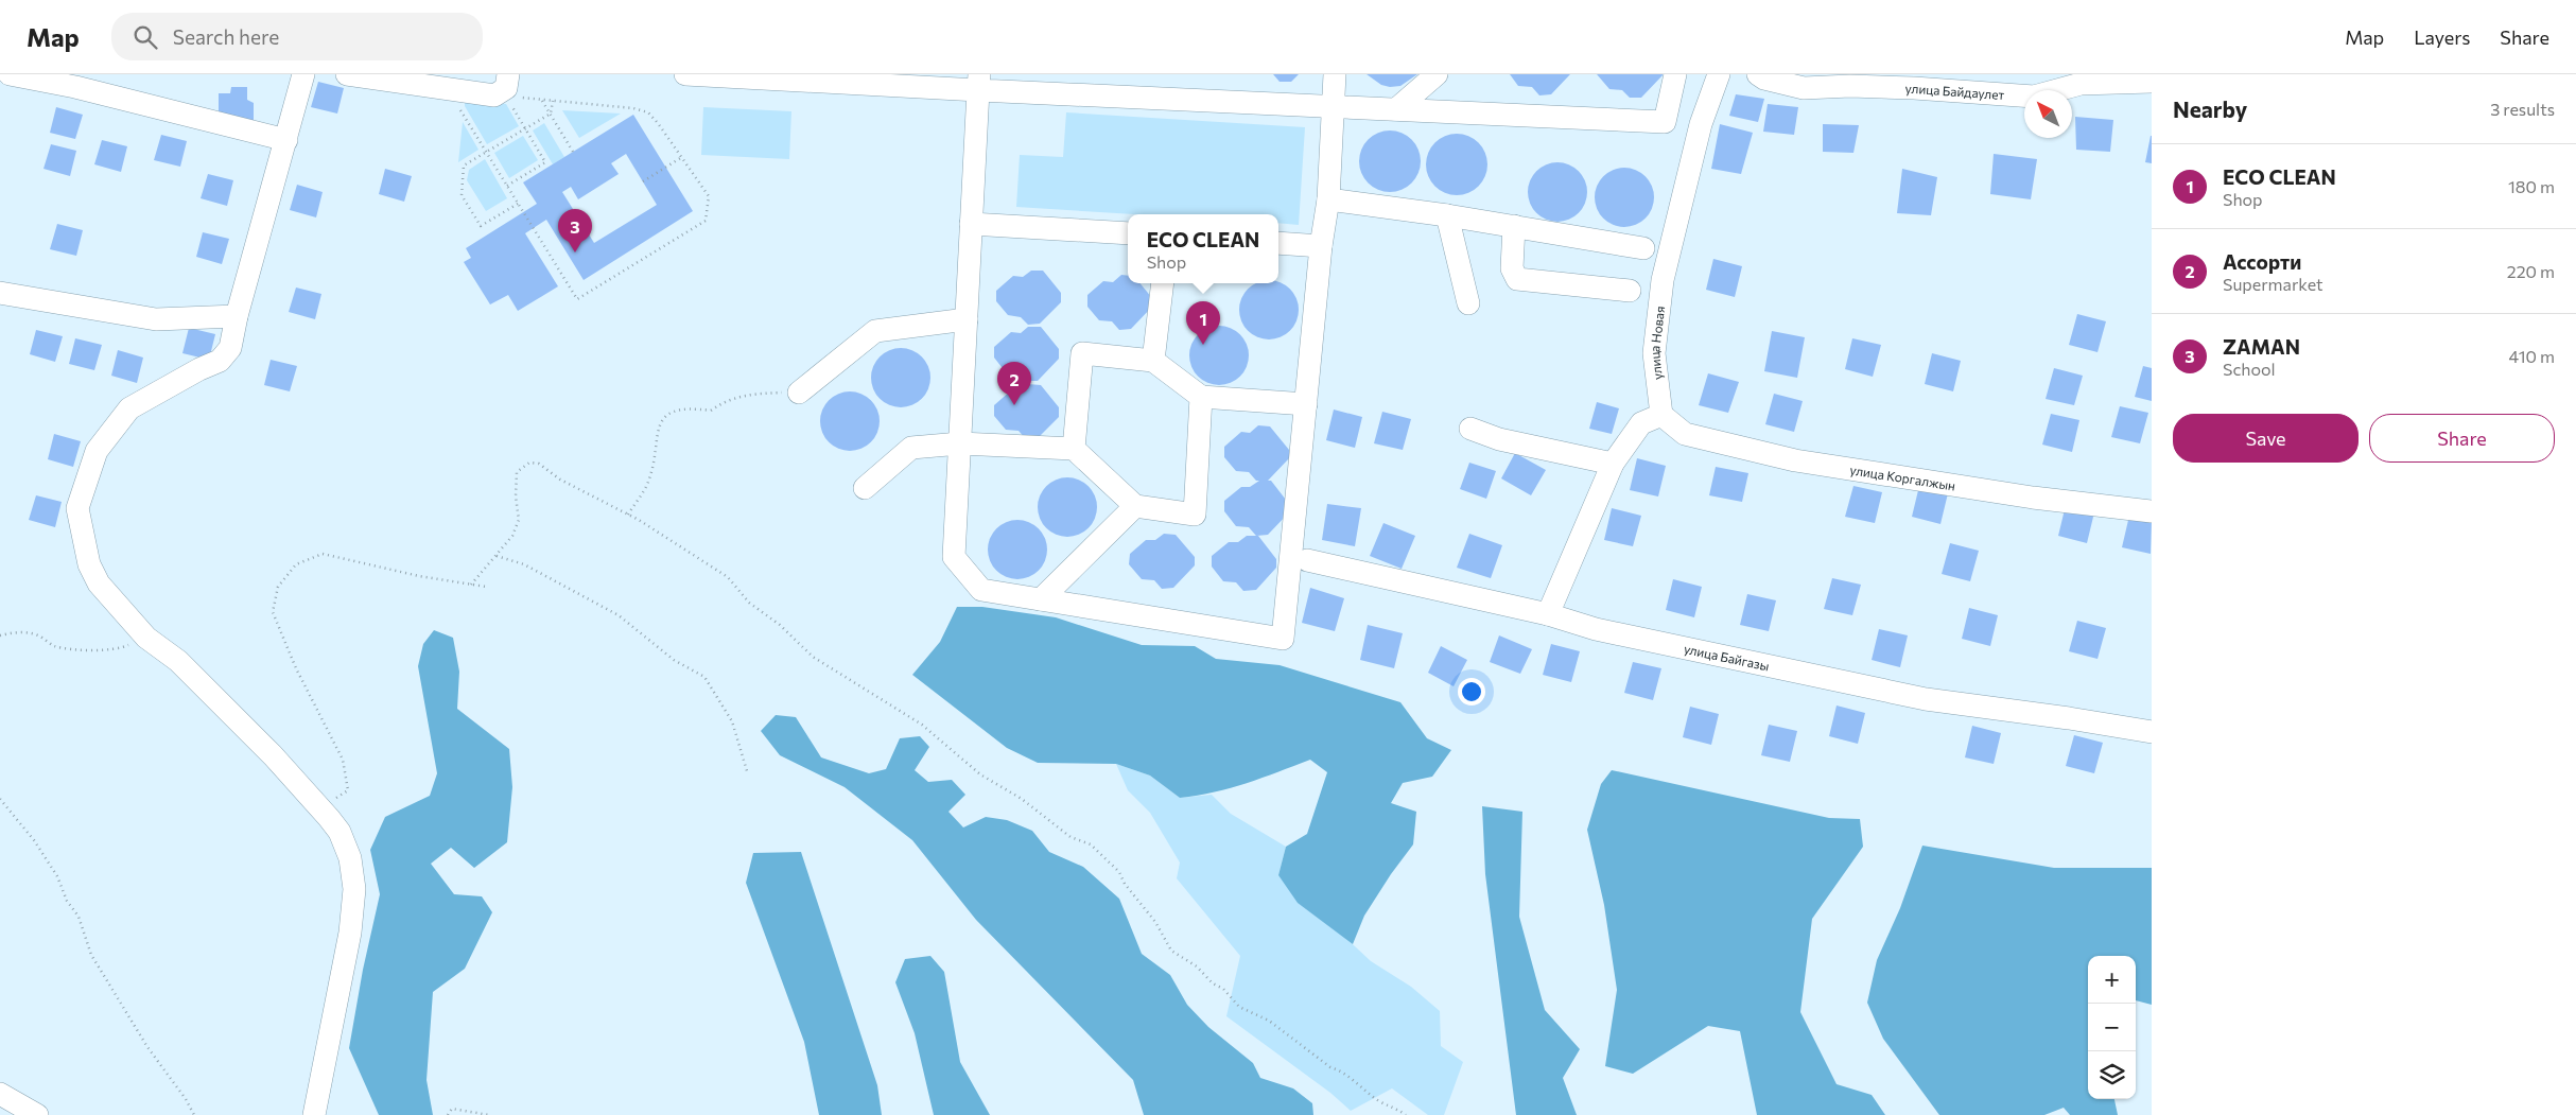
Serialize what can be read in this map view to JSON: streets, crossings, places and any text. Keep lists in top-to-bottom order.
{
  "streets": {
    "street": [
      "улица Байдаулет",
      "улица Новая",
      "улица Коргалжын",
      "улица Байгазы"
    ]
  },
  "crossings": [
    ["улица Новая", "улица Коргалжын"]
  ],
  "north": "top left",
  "page": {
    "header": "Map",
    "search": "Search here",
    "nav": ["Map", "Layers", "Share"],
    "heading": ["Nearby", "3 results"],
    "list": [
      {
        "mark": "1",
        "name": "ECO CLEAN",
        "note": "Shop",
        "value": "180 m"
      },
      {
        "mark": "2",
        "name": "Ассорти",
        "note": "Supermarket",
        "value": "220 m"
      },
      {
        "mark": "3",
        "name": "ZAMAN",
        "note": "School",
        "value": "410 m"
      }
    ],
    "pins": ["3", "1", "2"],
    "popup": ["ECO CLEAN", "Shop"],
    "buttons": ["Save", "Share"],
    "map_buttons": ["+", "−"]
  }
}
